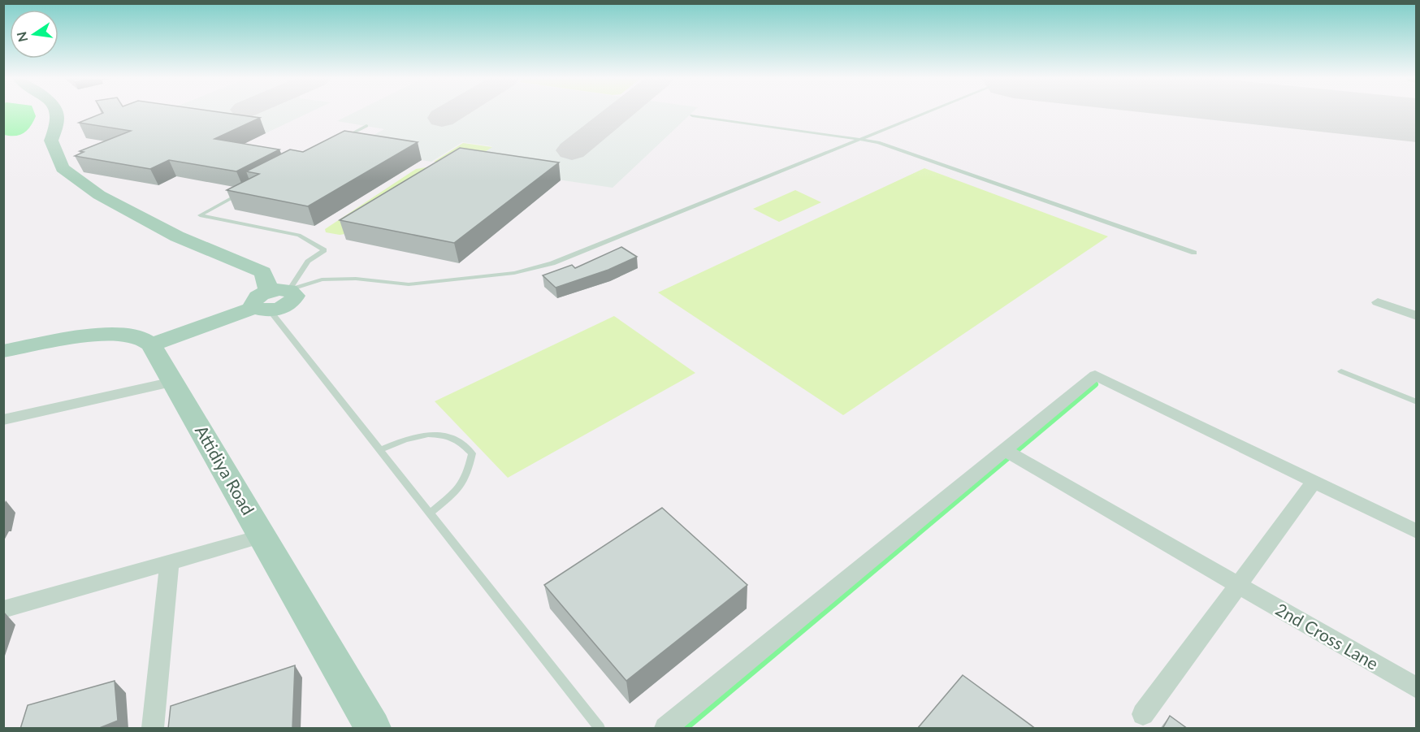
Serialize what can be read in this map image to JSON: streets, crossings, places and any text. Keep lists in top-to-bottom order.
{
  "streets": {
    "main road": ["Attidiya Road"],
    "street": ["2nd Cross Lane"]
  },
  "north": "left"
}
